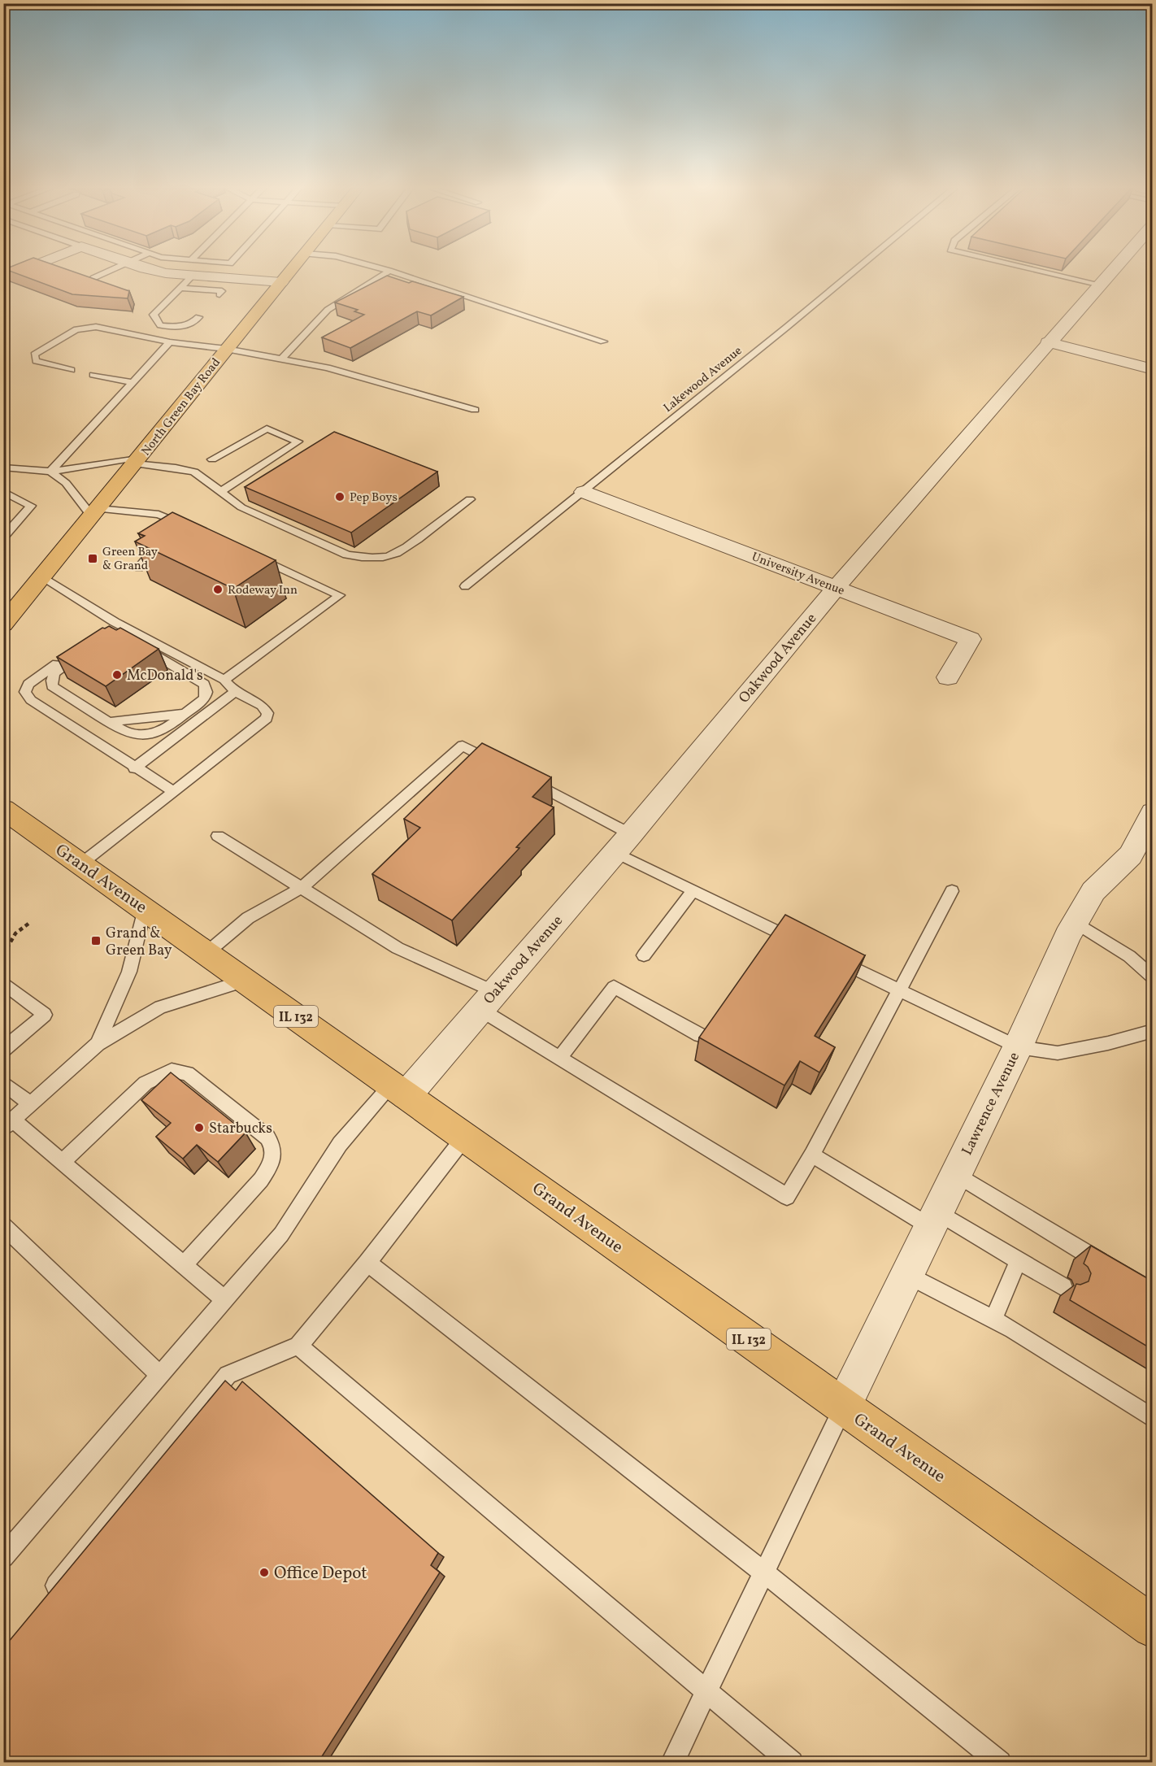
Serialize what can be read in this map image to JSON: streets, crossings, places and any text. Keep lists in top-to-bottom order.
{
  "streets": {
    "main road": ["North Green Bay Road", "Grand Avenue", "IL 132"],
    "street": ["University Avenue", "Oakwood Avenue", "Lawrence Avenue"],
    "lane": ["Lakewood Avenue"]
  },
  "crossings": [
    ["Lakewood Avenue", "University Avenue"],
    ["University Avenue", "Oakwood Avenue"],
    ["Oakwood Avenue", "Grand Avenue"],
    ["Grand Avenue", "Lawrence Avenue"]
  ],
  "places": {
    "other": [
      "Pep Boys",
      "Rodeway Inn",
      "McDonald's",
      "Starbucks",
      "Office Depot"
    ],
    "transit": ["Green Bay & Grand", "Grand & Green Bay"]
  }
}
